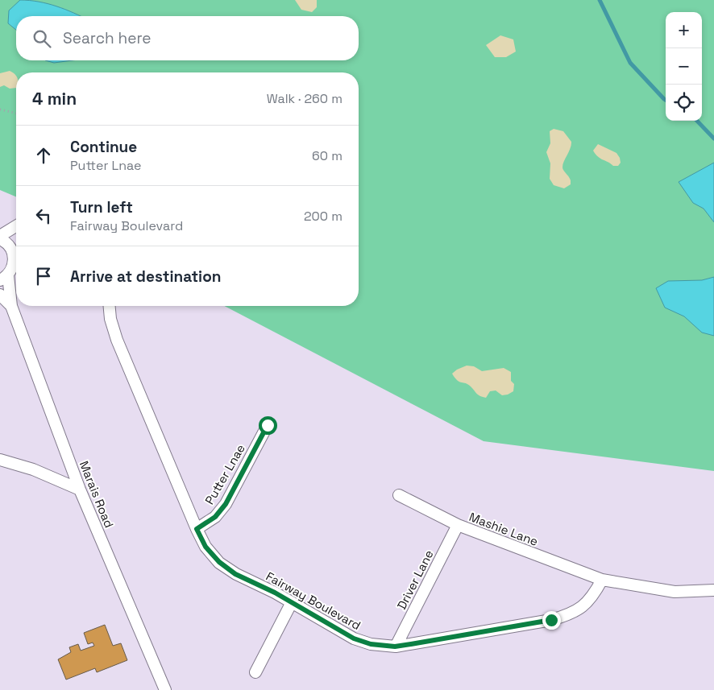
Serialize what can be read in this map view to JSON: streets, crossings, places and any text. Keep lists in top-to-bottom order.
{
  "streets": {
    "street": [
      "Putter Lnae",
      "Marais Road",
      "Mashie Lane",
      "Driver Lane",
      "Fairway Boulevard"
    ]
  },
  "crossings": [
    ["Putter Lnae", "Fairway Boulevard"],
    ["Mashie Lane", "Driver Lane"],
    ["Mashie Lane", "Fairway Boulevard"],
    ["Driver Lane", "Fairway Boulevard"]
  ],
  "page": {
    "map_buttons": ["+", "−"],
    "search": "Search here",
    "heading": ["4 min", "Walk · 260 m"],
    "list": [
      ["Continue", "Putter Lnae", "60 m"],
      ["Turn left", "Fairway Boulevard", "200 m"],
      "Arrive at destination"
    ]
  }
}
